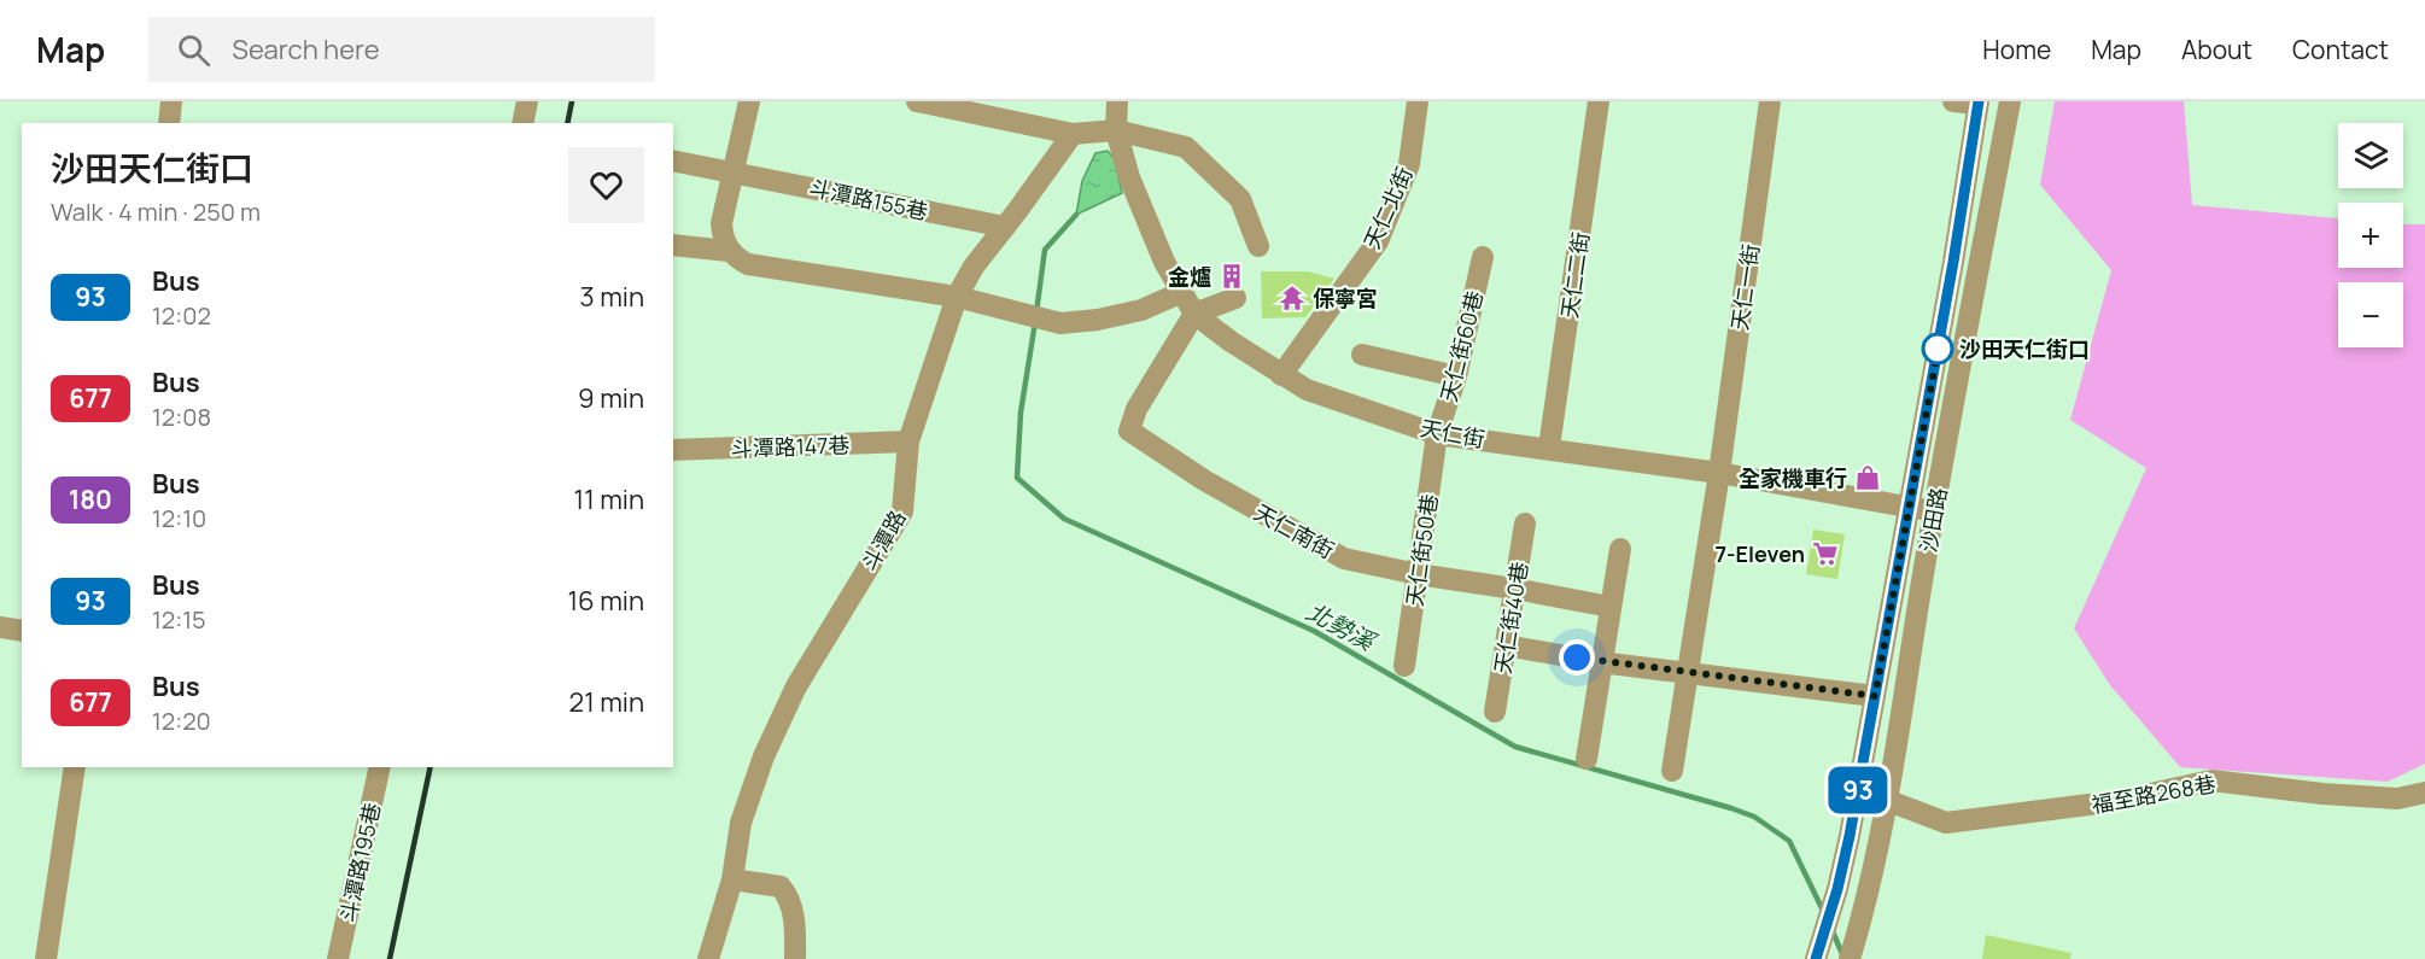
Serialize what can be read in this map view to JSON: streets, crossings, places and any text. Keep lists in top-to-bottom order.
{
  "streets": {
    "street": [
      "斗潭路155巷",
      "天仁北街",
      "天仁二街",
      "天仁一街",
      "天仁街60巷",
      "天仁街",
      "斗潭路147巷",
      "沙田路",
      "天仁南街",
      "斗潭路",
      "天仁街50巷",
      "天仁街40巷",
      "福至路268巷",
      "斗潭路195巷"
    ]
  },
  "crossings": [
    ["斗潭路155巷", "斗潭路"],
    ["天仁北街", "天仁街"],
    ["天仁二街", "天仁街"],
    ["天仁一街", "天仁街"],
    ["天仁街60巷", "天仁街"],
    ["天仁街60巷", "天仁街50巷"],
    ["天仁街", "沙田路"],
    ["天仁街", "天仁南街"],
    ["天仁街", "天仁街50巷"],
    ["斗潭路147巷", "斗潭路"],
    ["沙田路", "福至路268巷"],
    ["天仁南街", "天仁街50巷"],
    ["天仁南街", "天仁街40巷"]
  ],
  "water": ["北勢溪"],
  "places": {
    "building": ["金爐"],
    "temple": ["保寧宮"],
    "other": ["沙田天仁街口"],
    "shop": ["全家機車行"],
    "supermarket": ["7-Eleven"]
  },
  "lines": ["bus line 93"],
  "page": {
    "header": "Map",
    "search": "Search here",
    "nav": [
      "Home",
      "Map",
      "About",
      "Contact"
    ],
    "on_map": "93",
    "map_buttons": ["+", "−"],
    "heading": ["沙田天仁街口", "Walk · 4 min · 250 m"],
    "list": [
      {
        "mark": "93",
        "name": "Bus",
        "note": "12:02",
        "value": "3 min"
      },
      {
        "mark": "677",
        "name": "Bus",
        "note": "12:08",
        "value": "9 min"
      },
      {
        "mark": "180",
        "name": "Bus",
        "note": "12:10",
        "value": "11 min"
      },
      {
        "mark": "93",
        "name": "Bus",
        "note": "12:15",
        "value": "16 min"
      },
      {
        "mark": "677",
        "name": "Bus",
        "note": "12:20",
        "value": "21 min"
      }
    ]
  }
}
